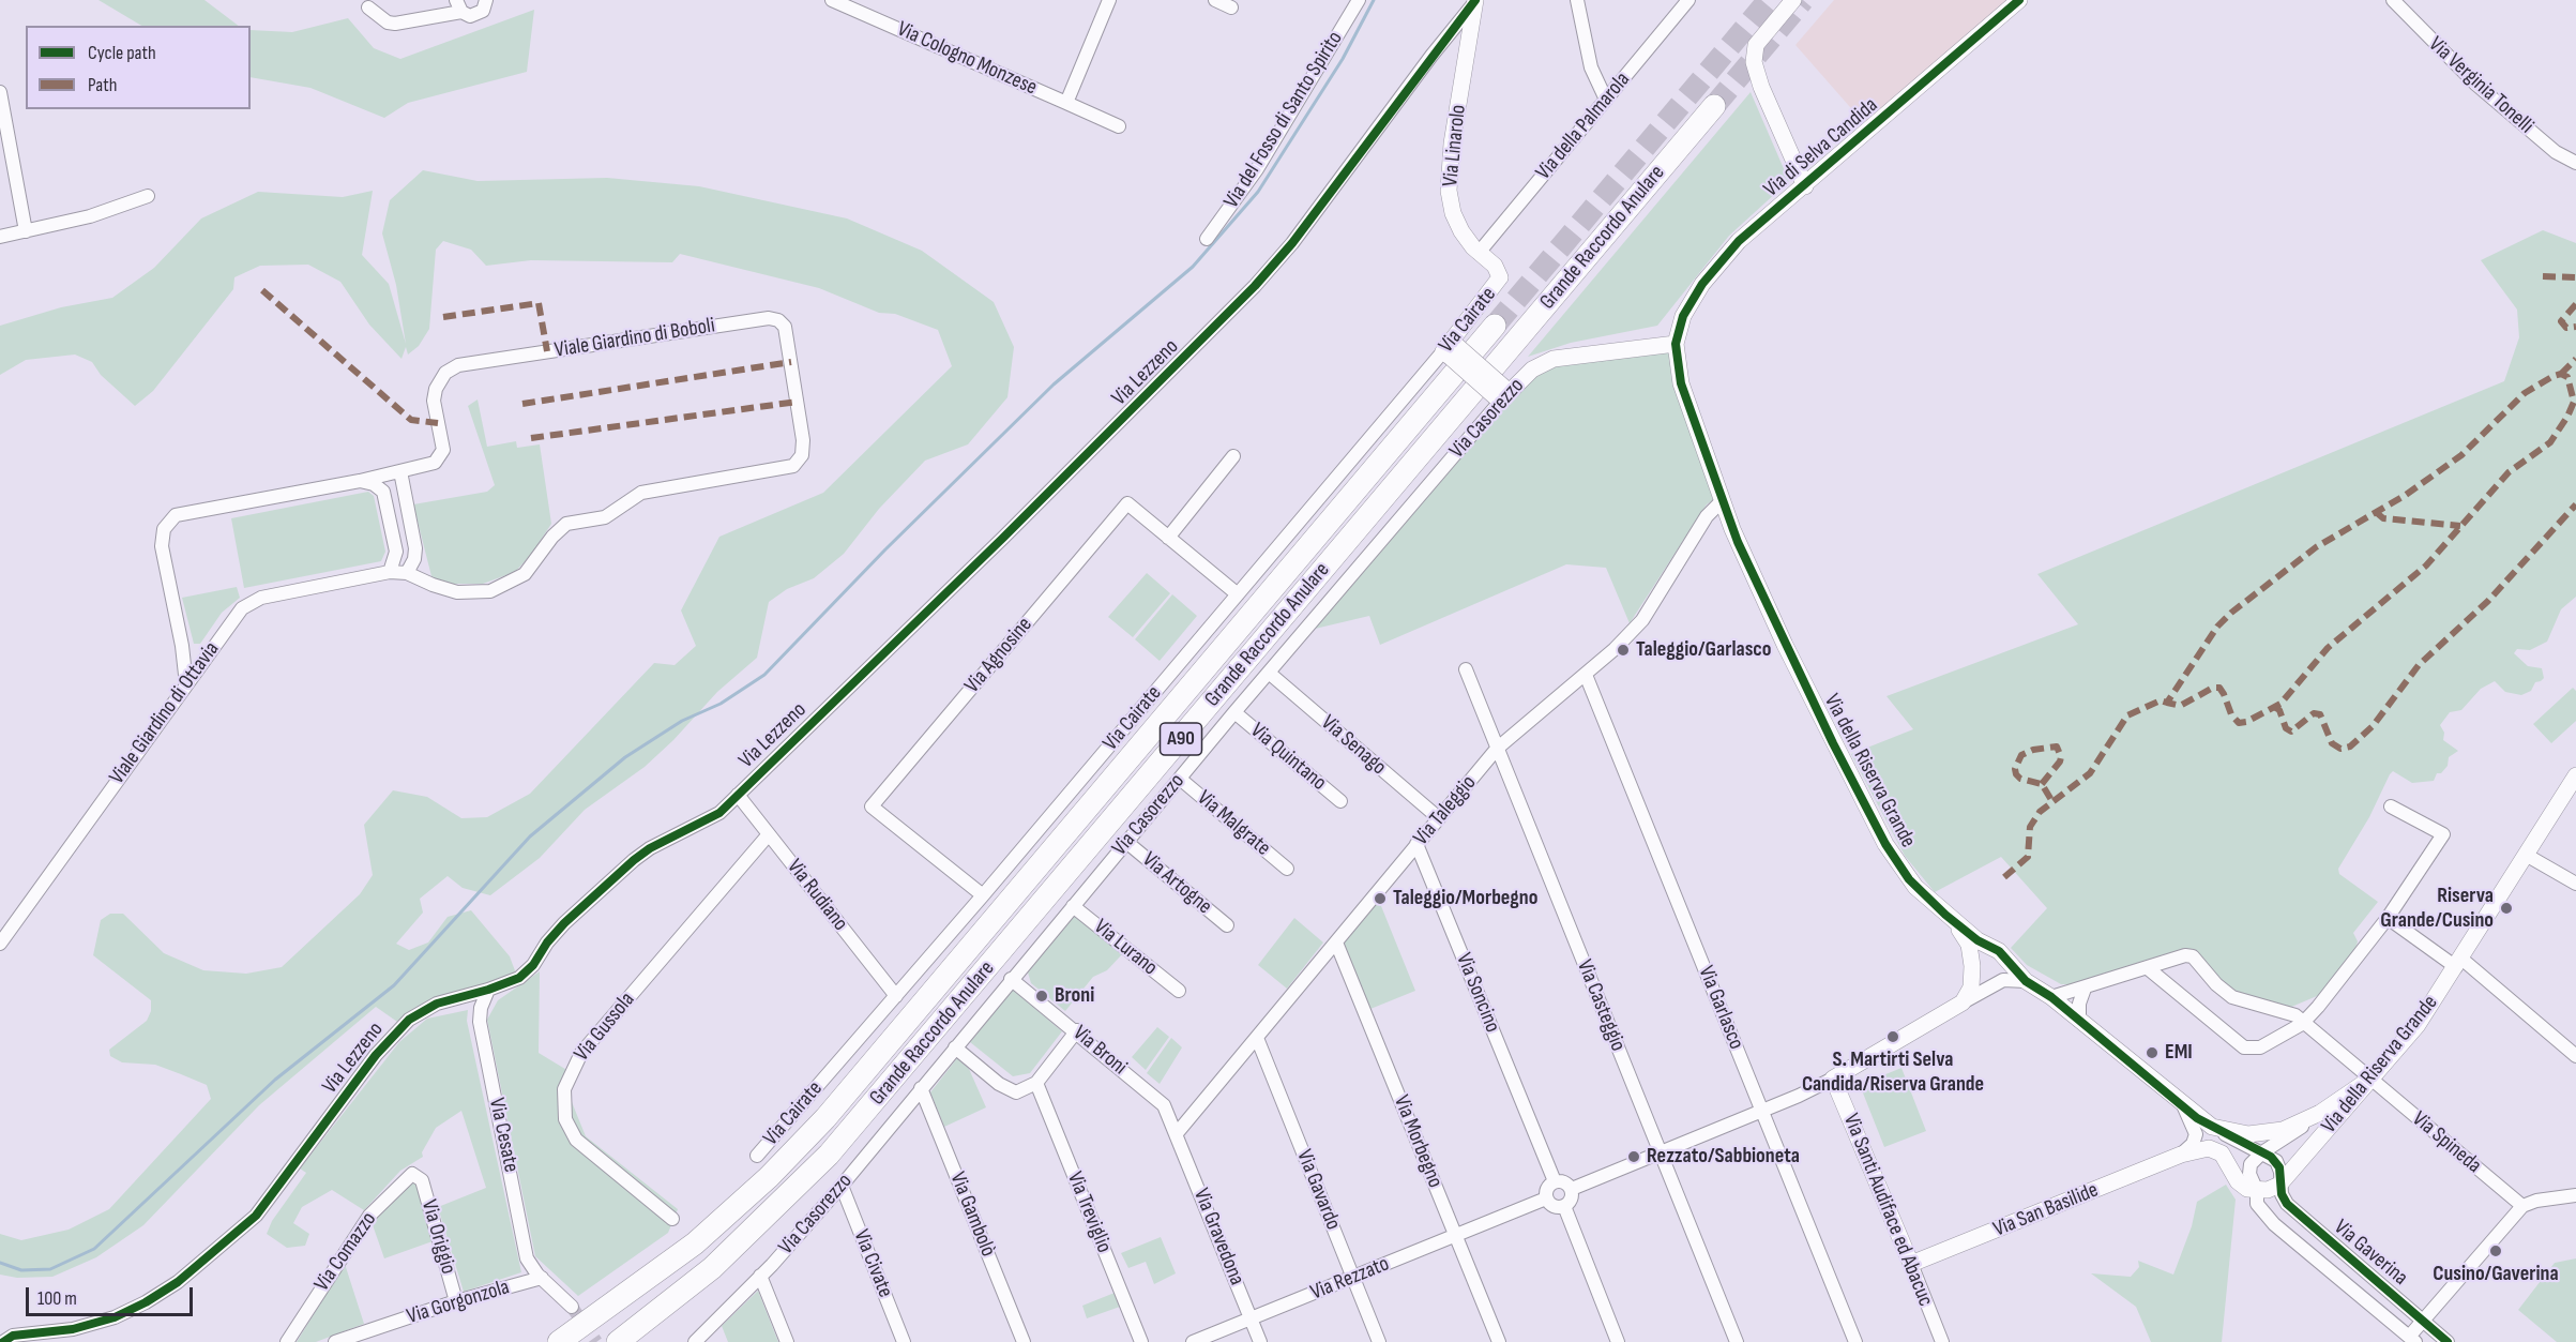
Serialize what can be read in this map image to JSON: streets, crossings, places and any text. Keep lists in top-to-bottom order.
{
  "streets": {
    "highway": ["Grande Raccordo Anulare", "A90"],
    "street": [
      "Via Cologno Monzese",
      "Via Verginia Tonelli",
      "Via del Fosso di Santo Spirito",
      "Via della Palmarola",
      "Via Linarolo",
      "Via di Selva Candida",
      "Via Cairate",
      "Viale Giardino di Boboli",
      "Via Lezzeno",
      "Via Casorezzo",
      "Via Agnosine",
      "Viale Giardino di Ottavia",
      "Via Senago",
      "Via Quintano",
      "Via della Riserva Grande",
      "Via Taleggio",
      "Via Malgrate",
      "Via Artogne",
      "Via Rudiano",
      "Via Lurano",
      "Via Soncino",
      "Via Casteggio",
      "Via Garlasco",
      "Via Gussola",
      "Via Broni",
      "Via Cesate",
      "Via Morbegno",
      "Via Spineda",
      "Via Gavardo",
      "Via Santi Audiface ed Abacuc",
      "Via San Basilide",
      "Via Treviglio",
      "Via Gambolò",
      "Via Origgio",
      "Via Gravedona",
      "Via Comazzo",
      "Via Gaverina",
      "Via Civate",
      "Via Rezzato",
      "Via Gorgonzola"
    ]
  },
  "crossings": [
    ["Via della Palmarola", "Via Linarolo"],
    ["Via Linarolo", "Via Cairate"],
    ["Via Linarolo", "Via Lezzeno"],
    ["Via di Selva Candida", "Via Casorezzo"],
    ["Via di Selva Candida", "Via della Riserva Grande"],
    ["Via Cairate", "Via Agnosine"],
    ["Via Cairate", "Via Rudiano"],
    ["Viale Giardino di Boboli", "Viale Giardino di Ottavia"],
    ["Via Lezzeno", "Via Rudiano"],
    ["Via Lezzeno", "Via Cesate"],
    ["Via Casorezzo", "Via Senago"],
    ["Via Casorezzo", "Via Quintano"],
    ["Via Casorezzo", "Via della Riserva Grande"],
    ["Via Casorezzo", "Via Malgrate"],
    ["Via Casorezzo", "Via Artogne"],
    ["Via Casorezzo", "Via Lurano"],
    ["Via Casorezzo", "Via Broni"],
    ["Via Casorezzo", "Via Gambolò"],
    ["Via Casorezzo", "Via Civate"],
    ["Via Senago", "Via Taleggio"],
    ["Via della Riserva Grande", "Via Taleggio"],
    ["Via della Riserva Grande", "Via Spineda"],
    ["Via della Riserva Grande", "Via San Basilide"],
    ["Via della Riserva Grande", "Via Gaverina"],
    ["Via Taleggio", "Via Soncino"],
    ["Via Taleggio", "Via Casteggio"],
    ["Via Taleggio", "Via Garlasco"],
    ["Via Taleggio", "Via Broni"],
    ["Via Taleggio", "Via Morbegno"],
    ["Via Taleggio", "Via Gavardo"],
    ["Via Taleggio", "Via Gravedona"],
    ["Via Rudiano", "Via Gussola"],
    ["Via Soncino", "Via Rezzato"],
    ["Via Broni", "Via Gravedona"],
    ["Via Cesate", "Via Gorgonzola"],
    ["Via Morbegno", "Via Rezzato"],
    ["Via Gavardo", "Via Rezzato"],
    ["Via Santi Audiface ed Abacuc", "Via San Basilide"],
    ["Via San Basilide", "Via Gaverina"],
    ["Via Origgio", "Via Comazzo"],
    ["Via Origgio", "Via Gorgonzola"],
    ["Via Gravedona", "Via Rezzato"]
  ],
  "places": [
    "Taleggio/Garlasco",
    "Taleggio/Morbegno",
    "Riserva Grande/Cusino",
    "Broni",
    "S. Martirti Selva Candida/Riserva Grande",
    "EMI",
    "Rezzato/Sabbioneta",
    "Cusino/Gaverina"
  ],
  "legend": ["Cycle path", "Path"],
  "scale_bar": "100 m"
}
